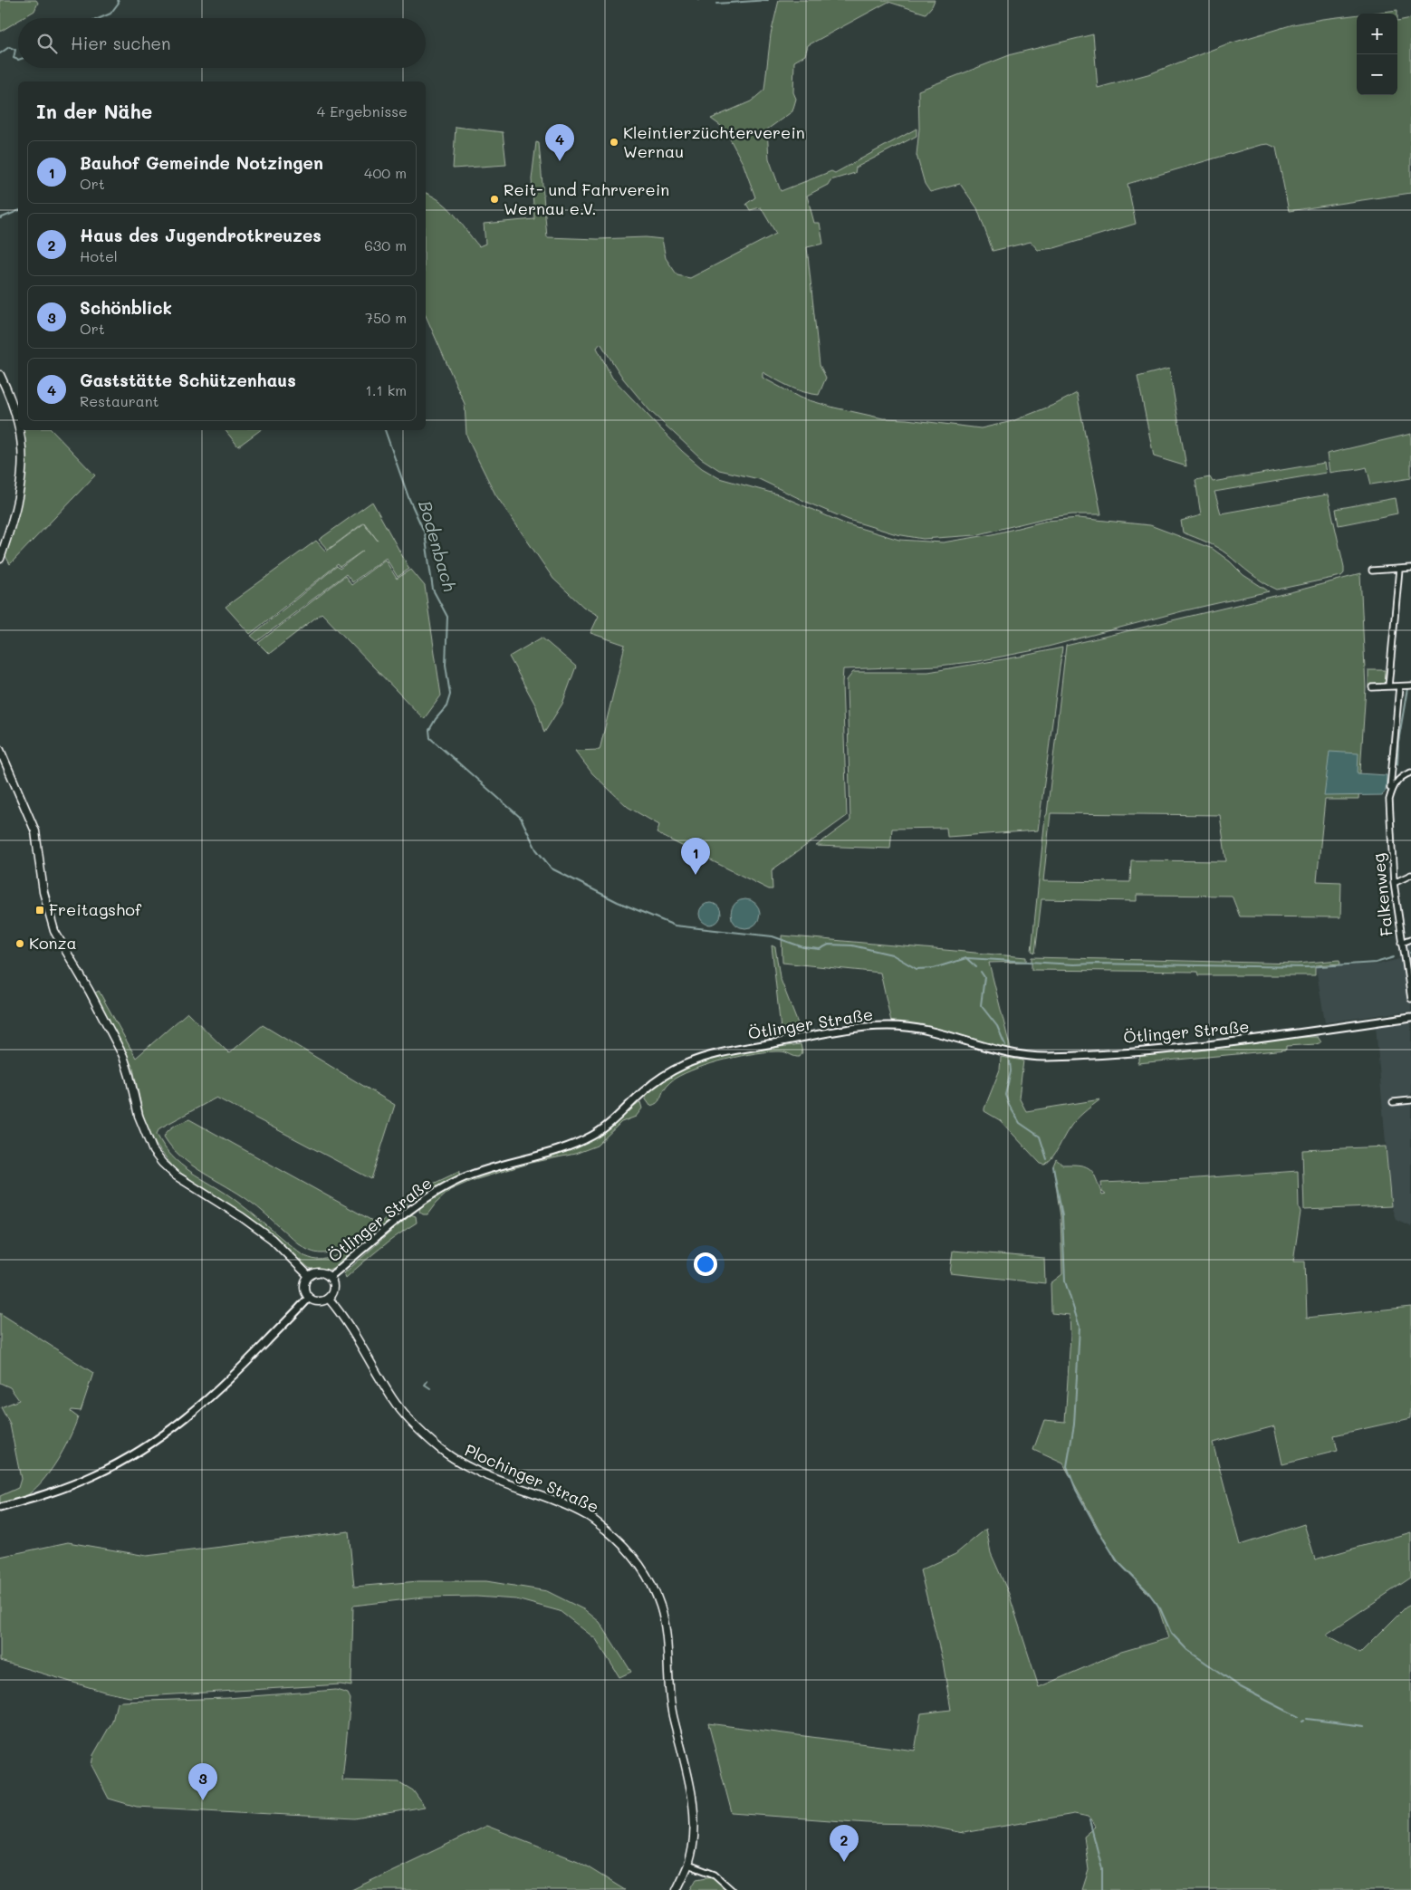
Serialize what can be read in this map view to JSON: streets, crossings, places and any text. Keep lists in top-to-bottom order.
{
  "streets": {
    "main road": ["Plochinger Straße"],
    "street": ["Falkenweg", "Ötlinger Straße"]
  },
  "crossings": [
    ["Ötlinger Straße", "Plochinger Straße"]
  ],
  "water": ["Bodenbach"],
  "places": {
    "other": ["Kleintierzüchterverein Wernau", "Reit- und Fahrverein Wernau e.V.", "Konza"],
    "transit": ["Freitagshof"]
  },
  "page": {
    "map_buttons": ["+", "−"],
    "search": "Hier suchen",
    "heading": ["In der Nähe", "4 Ergebnisse"],
    "pins": [
      "4",
      "1",
      "3",
      "2"
    ],
    "list": [
      {
        "mark": "1",
        "name": "Bauhof Gemeinde Notzingen",
        "note": "Ort",
        "value": "400 m"
      },
      {
        "mark": "2",
        "name": "Haus des Jugendrotkreuzes",
        "note": "Hotel",
        "value": "630 m"
      },
      {
        "mark": "3",
        "name": "Schönblick",
        "note": "Ort",
        "value": "750 m"
      },
      {
        "mark": "4",
        "name": "Gaststätte Schützenhaus",
        "note": "Restaurant",
        "value": "1.1 km"
      }
    ]
  }
}
